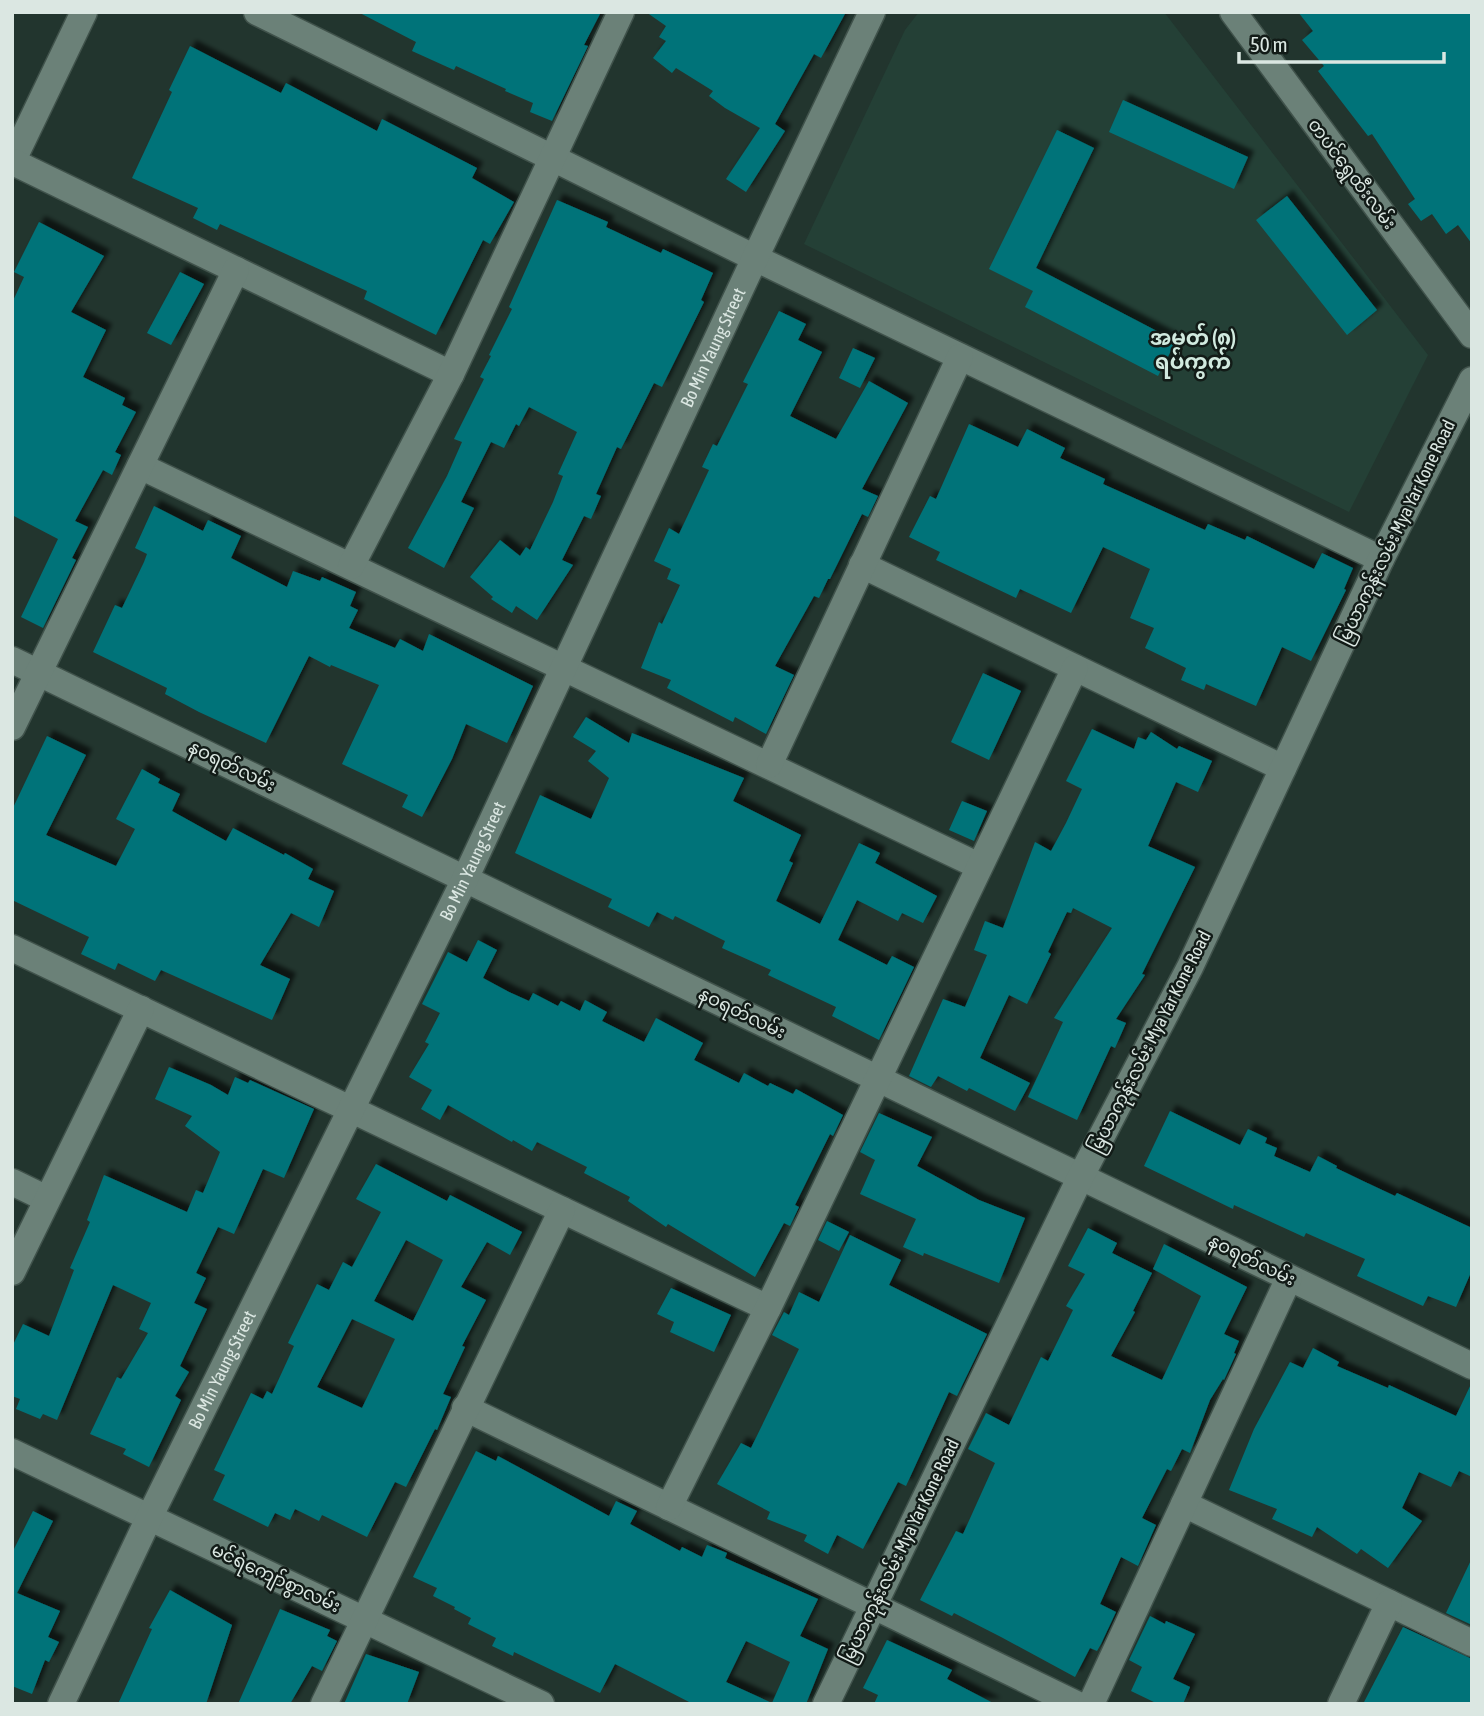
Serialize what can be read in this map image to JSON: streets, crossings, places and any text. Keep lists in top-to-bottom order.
{
  "streets": {
    "street": [
      "တပင်ရွှေထီးလမ်း",
      "Bo Min Yaung Street",
      "မြယာကုန်းလမ်း Mya Yar Kone Road",
      "နဝရတ်လမ်း",
      "မင်ရဲကျော်စွာလမ်း"
    ]
  },
  "crossings": [
    ["Bo Min Yaung Street", "နဝရတ်လမ်း"],
    ["Bo Min Yaung Street", "မင်ရဲကျော်စွာလမ်း"],
    ["မြယာကုန်းလမ်း Mya Yar Kone Road", "နဝရတ်လမ်း"]
  ],
  "districts": ["အမှတ် (၈) ရပ်ကွက်"],
  "scale_bar": "50 m"
}
